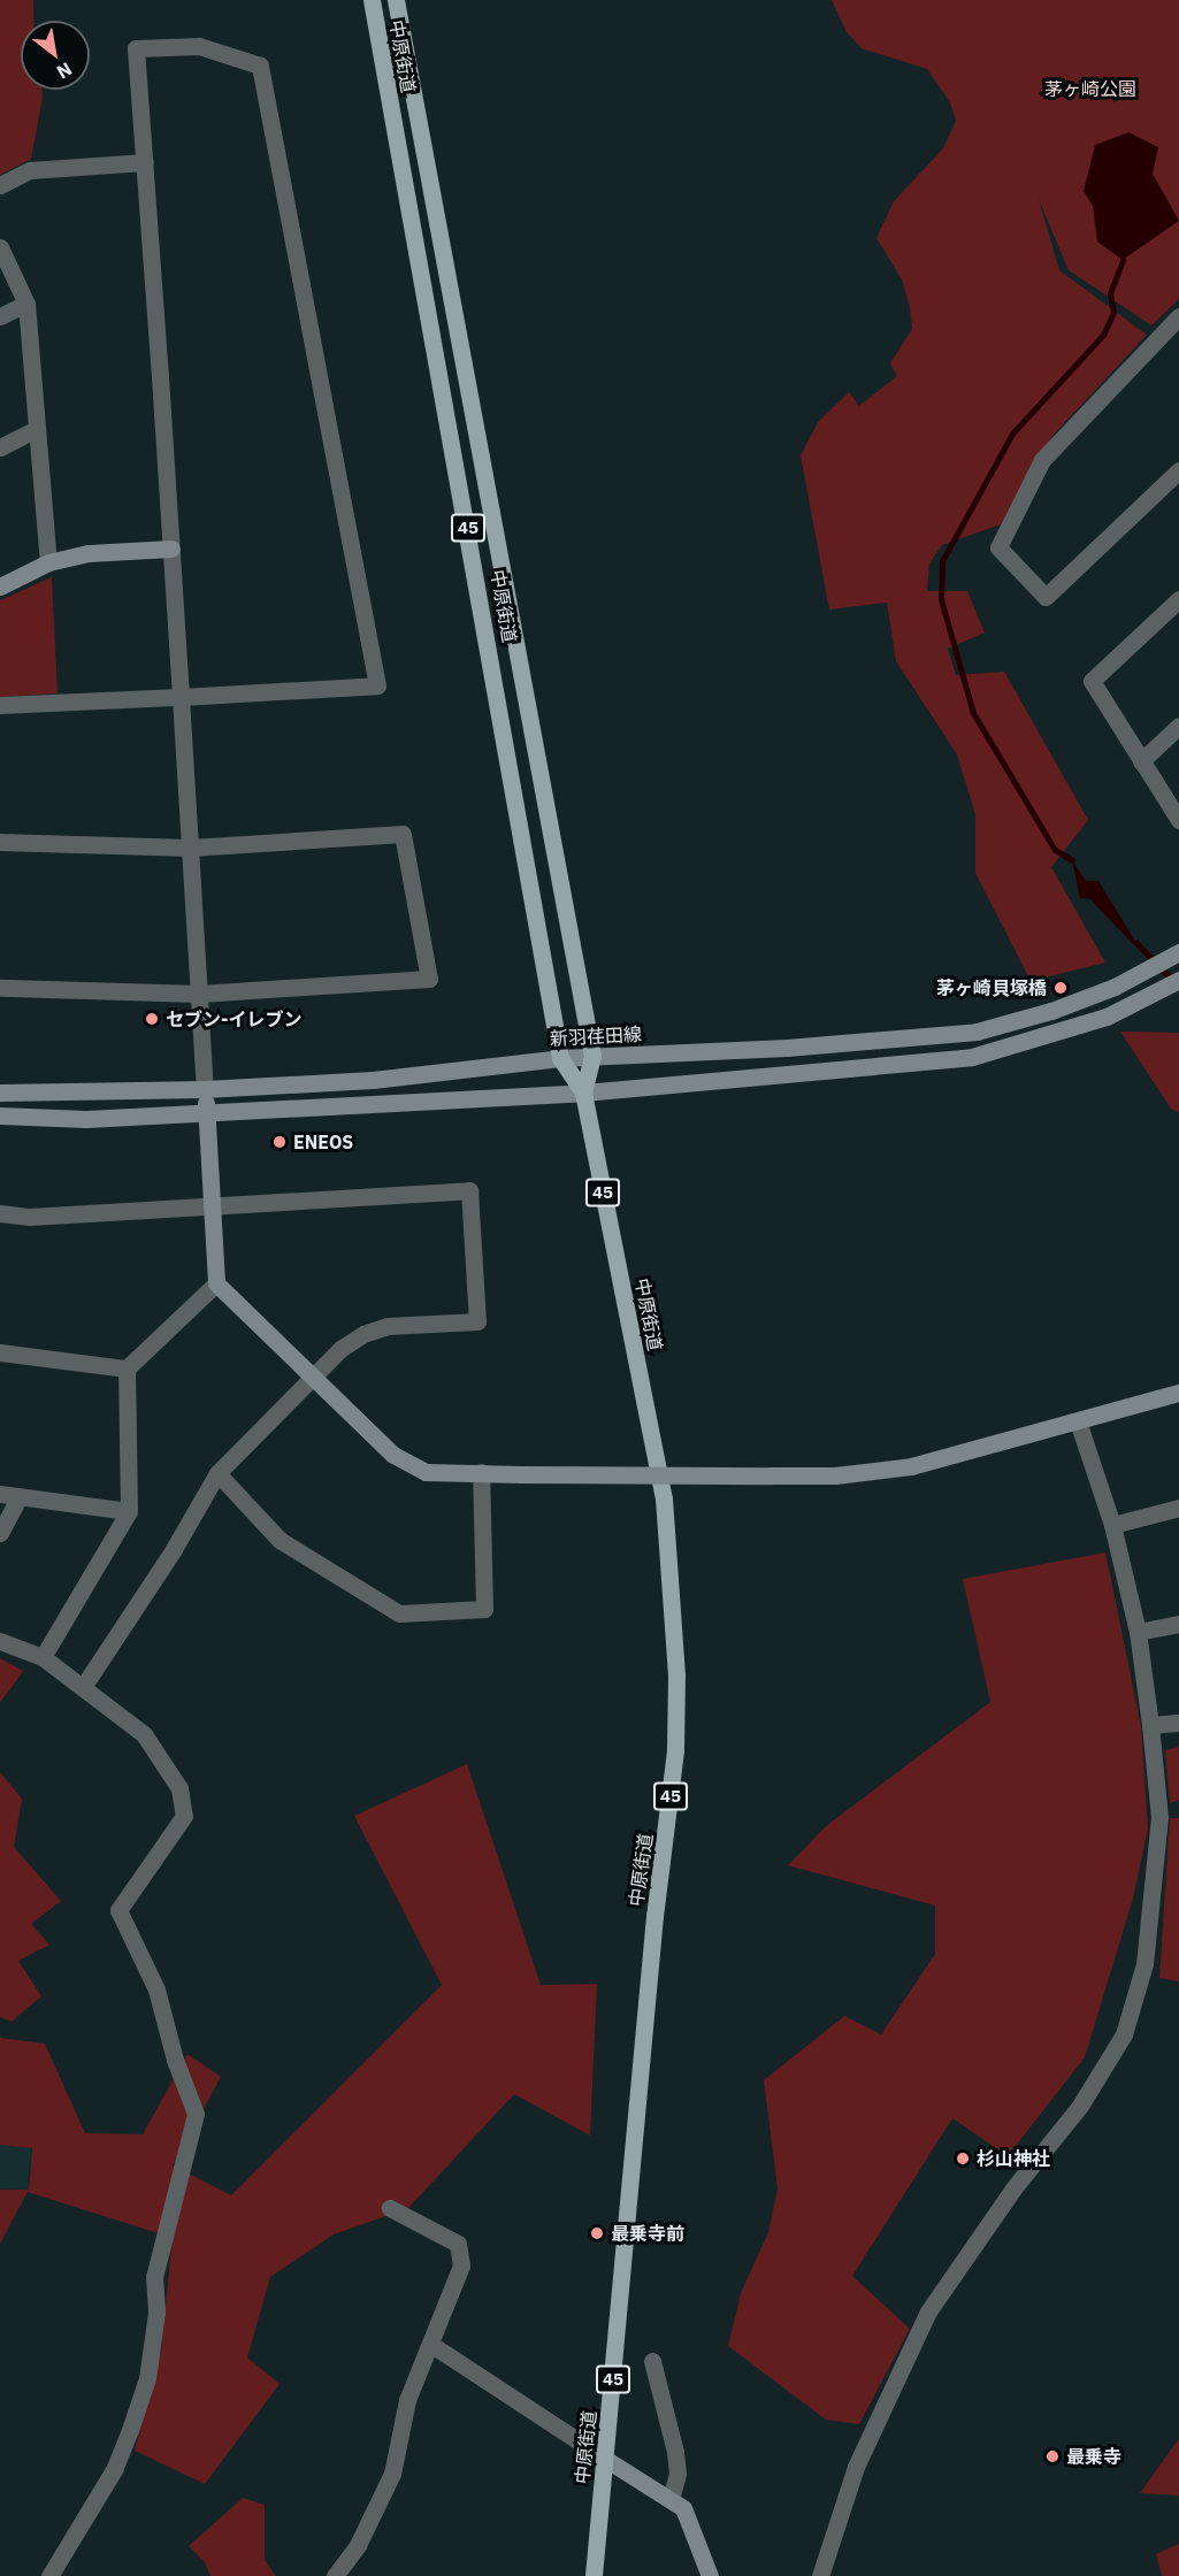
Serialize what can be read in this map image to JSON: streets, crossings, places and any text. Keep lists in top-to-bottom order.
{
  "streets": {
    "main road": ["中原街道", "45"],
    "street": ["新羽荏田線"]
  },
  "crossings": [
    ["中原街道", "新羽荏田線"]
  ],
  "parks": ["茅ヶ崎公園"],
  "places": [
    "茅ヶ崎貝塚橋",
    "セブン-イレブン",
    "ENEOS",
    "杉山神社",
    "最乗寺前",
    "最乗寺"
  ],
  "north": "bottom right"
}
